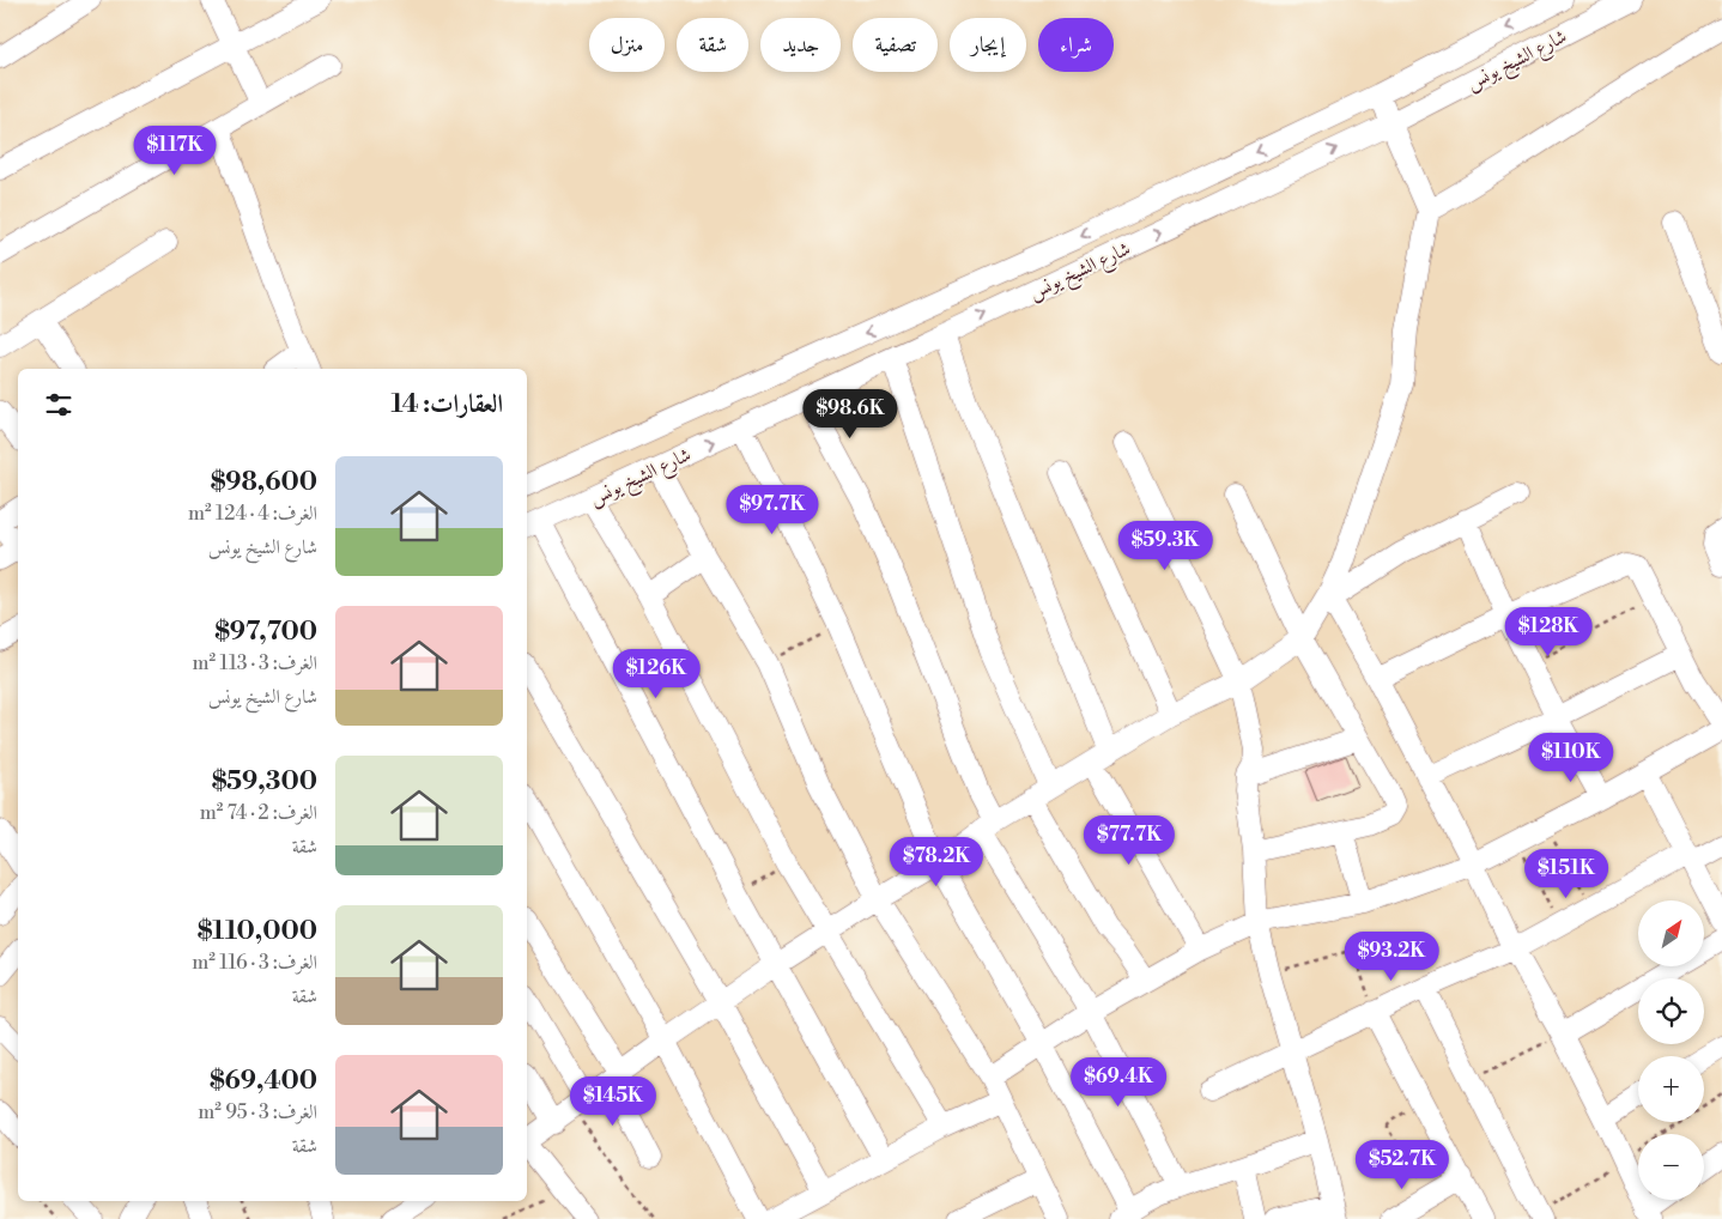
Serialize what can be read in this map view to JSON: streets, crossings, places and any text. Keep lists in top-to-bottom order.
{
  "streets": {
    "street": ["شارع الشيخ يونس"]
  },
  "north": "top right",
  "page": {
    "chip": [
      "شراء",
      "إيجار",
      "تصفية",
      "جديد",
      "شقة",
      "منزل"
    ],
    "price": [
      "$117K",
      "$98.6K",
      "$97.7K",
      "$59.3K",
      "$128K",
      "$126K",
      "$110K",
      "$77.7K",
      "$78.2K",
      "$151K",
      "$93.2K",
      "$69.4K",
      "$145K",
      "$52.7K"
    ],
    "heading": "العقارات: 14",
    "list": [
      {
        "name": "$98,600",
        "note": "الغرف: 4 · 124 m² · شارع الشيخ يونس"
      },
      {
        "name": "$97,700",
        "note": "الغرف: 3 · 113 m² · شارع الشيخ يونس"
      },
      {
        "name": "$59,300",
        "note": "الغرف: 2 · 74 m² · شقة"
      },
      {
        "name": "$110,000",
        "note": "الغرف: 3 · 116 m² · شقة"
      },
      {
        "name": "$69,400",
        "note": "الغرف: 3 · 95 m² · شقة"
      }
    ],
    "map_buttons": ["+", "−"]
  }
}
